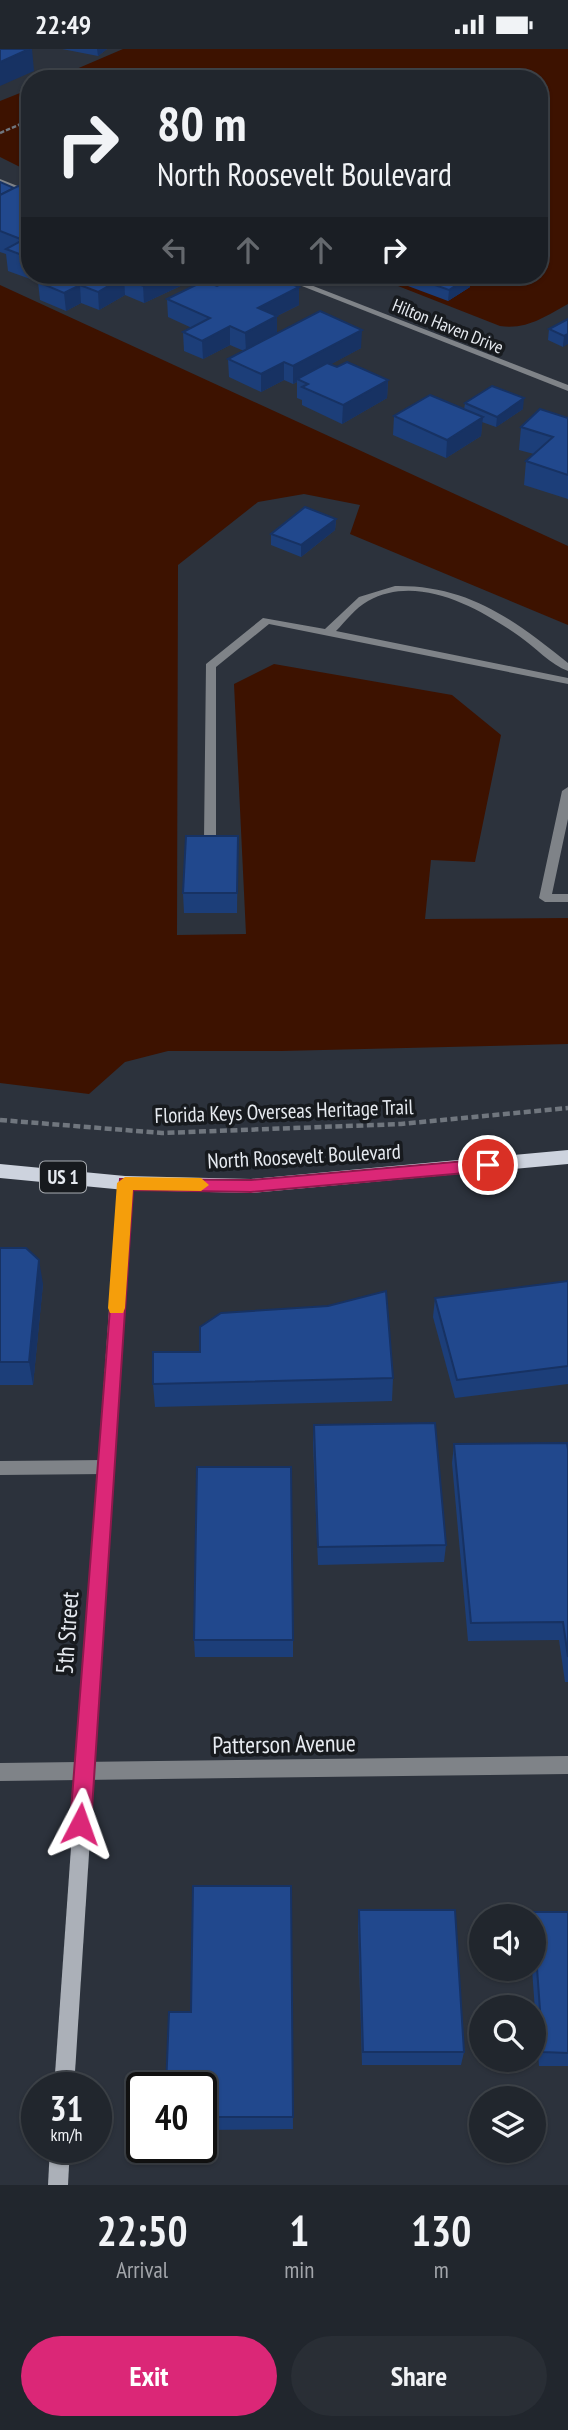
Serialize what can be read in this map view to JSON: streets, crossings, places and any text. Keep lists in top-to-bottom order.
{
  "streets": {
    "main road": ["North Roosevelt Boulevard", "US 1"],
    "street": ["Hilton Haven Drive", "5th Street", "Patterson Avenue"],
    "path": ["Florida Keys Overseas Heritage Trail"]
  },
  "crossings": [
    ["North Roosevelt Boulevard", "5th Street"],
    ["5th Street", "Patterson Avenue"]
  ],
  "page": {
    "status": "22:49",
    "turn": ["80 m", "North Roosevelt Boulevard"],
    "speed": "31 km/h",
    "limit": "40",
    "eta": [
      "22:50",
      "Arrival",
      "1",
      "min",
      "130",
      "m"
    ],
    "buttons": ["Exit", "Share"]
  }
}
